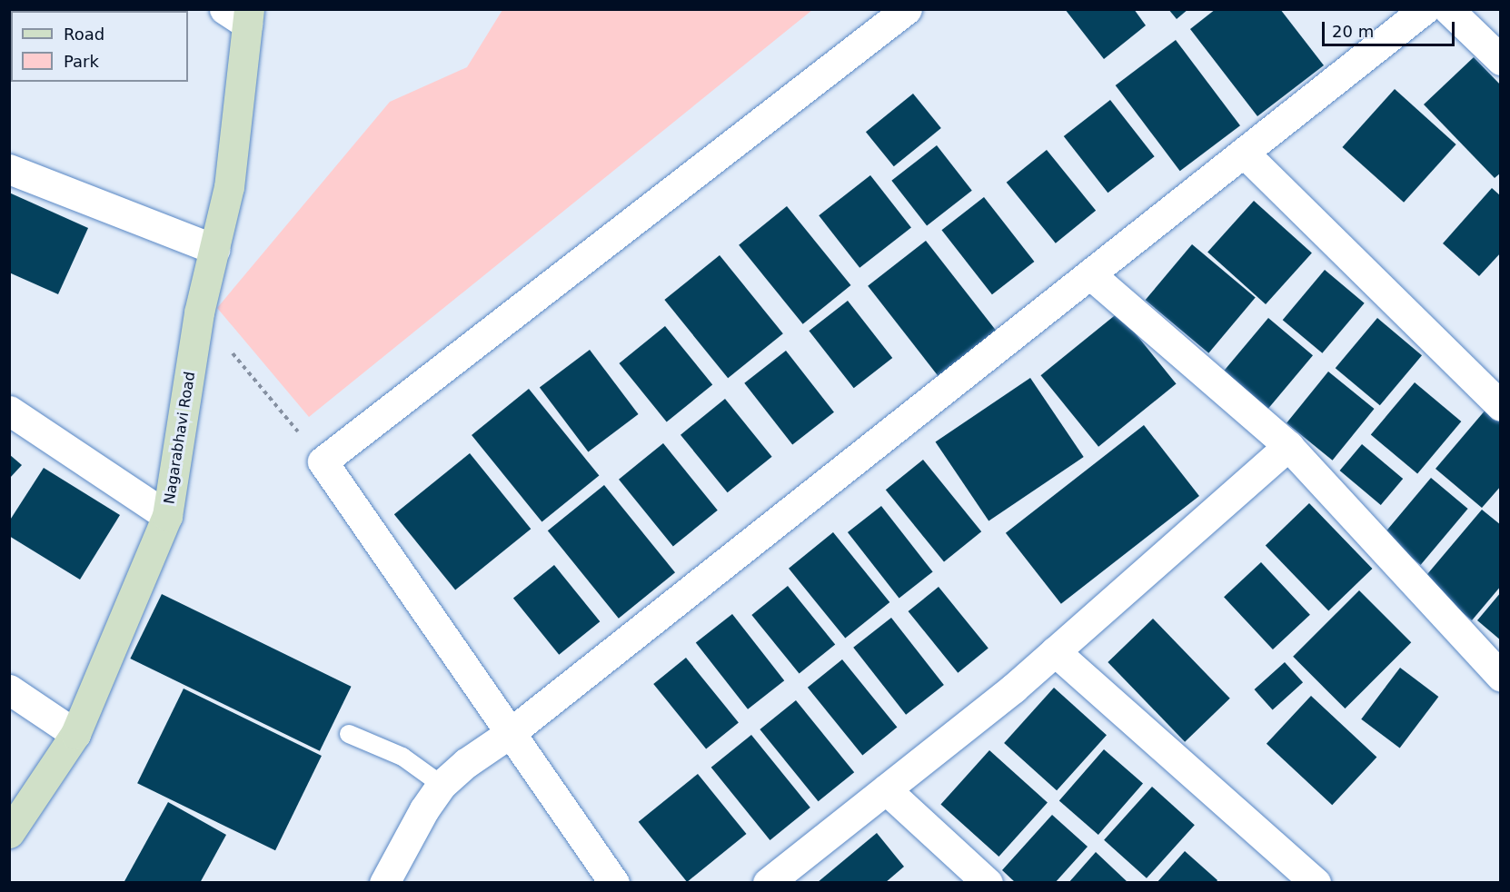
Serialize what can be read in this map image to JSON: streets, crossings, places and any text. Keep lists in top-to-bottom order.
{
  "streets": {
    "main road": ["Nagarabhavi Road"]
  },
  "legend": ["Road", "Park"],
  "scale_bar": "20 m"
}
